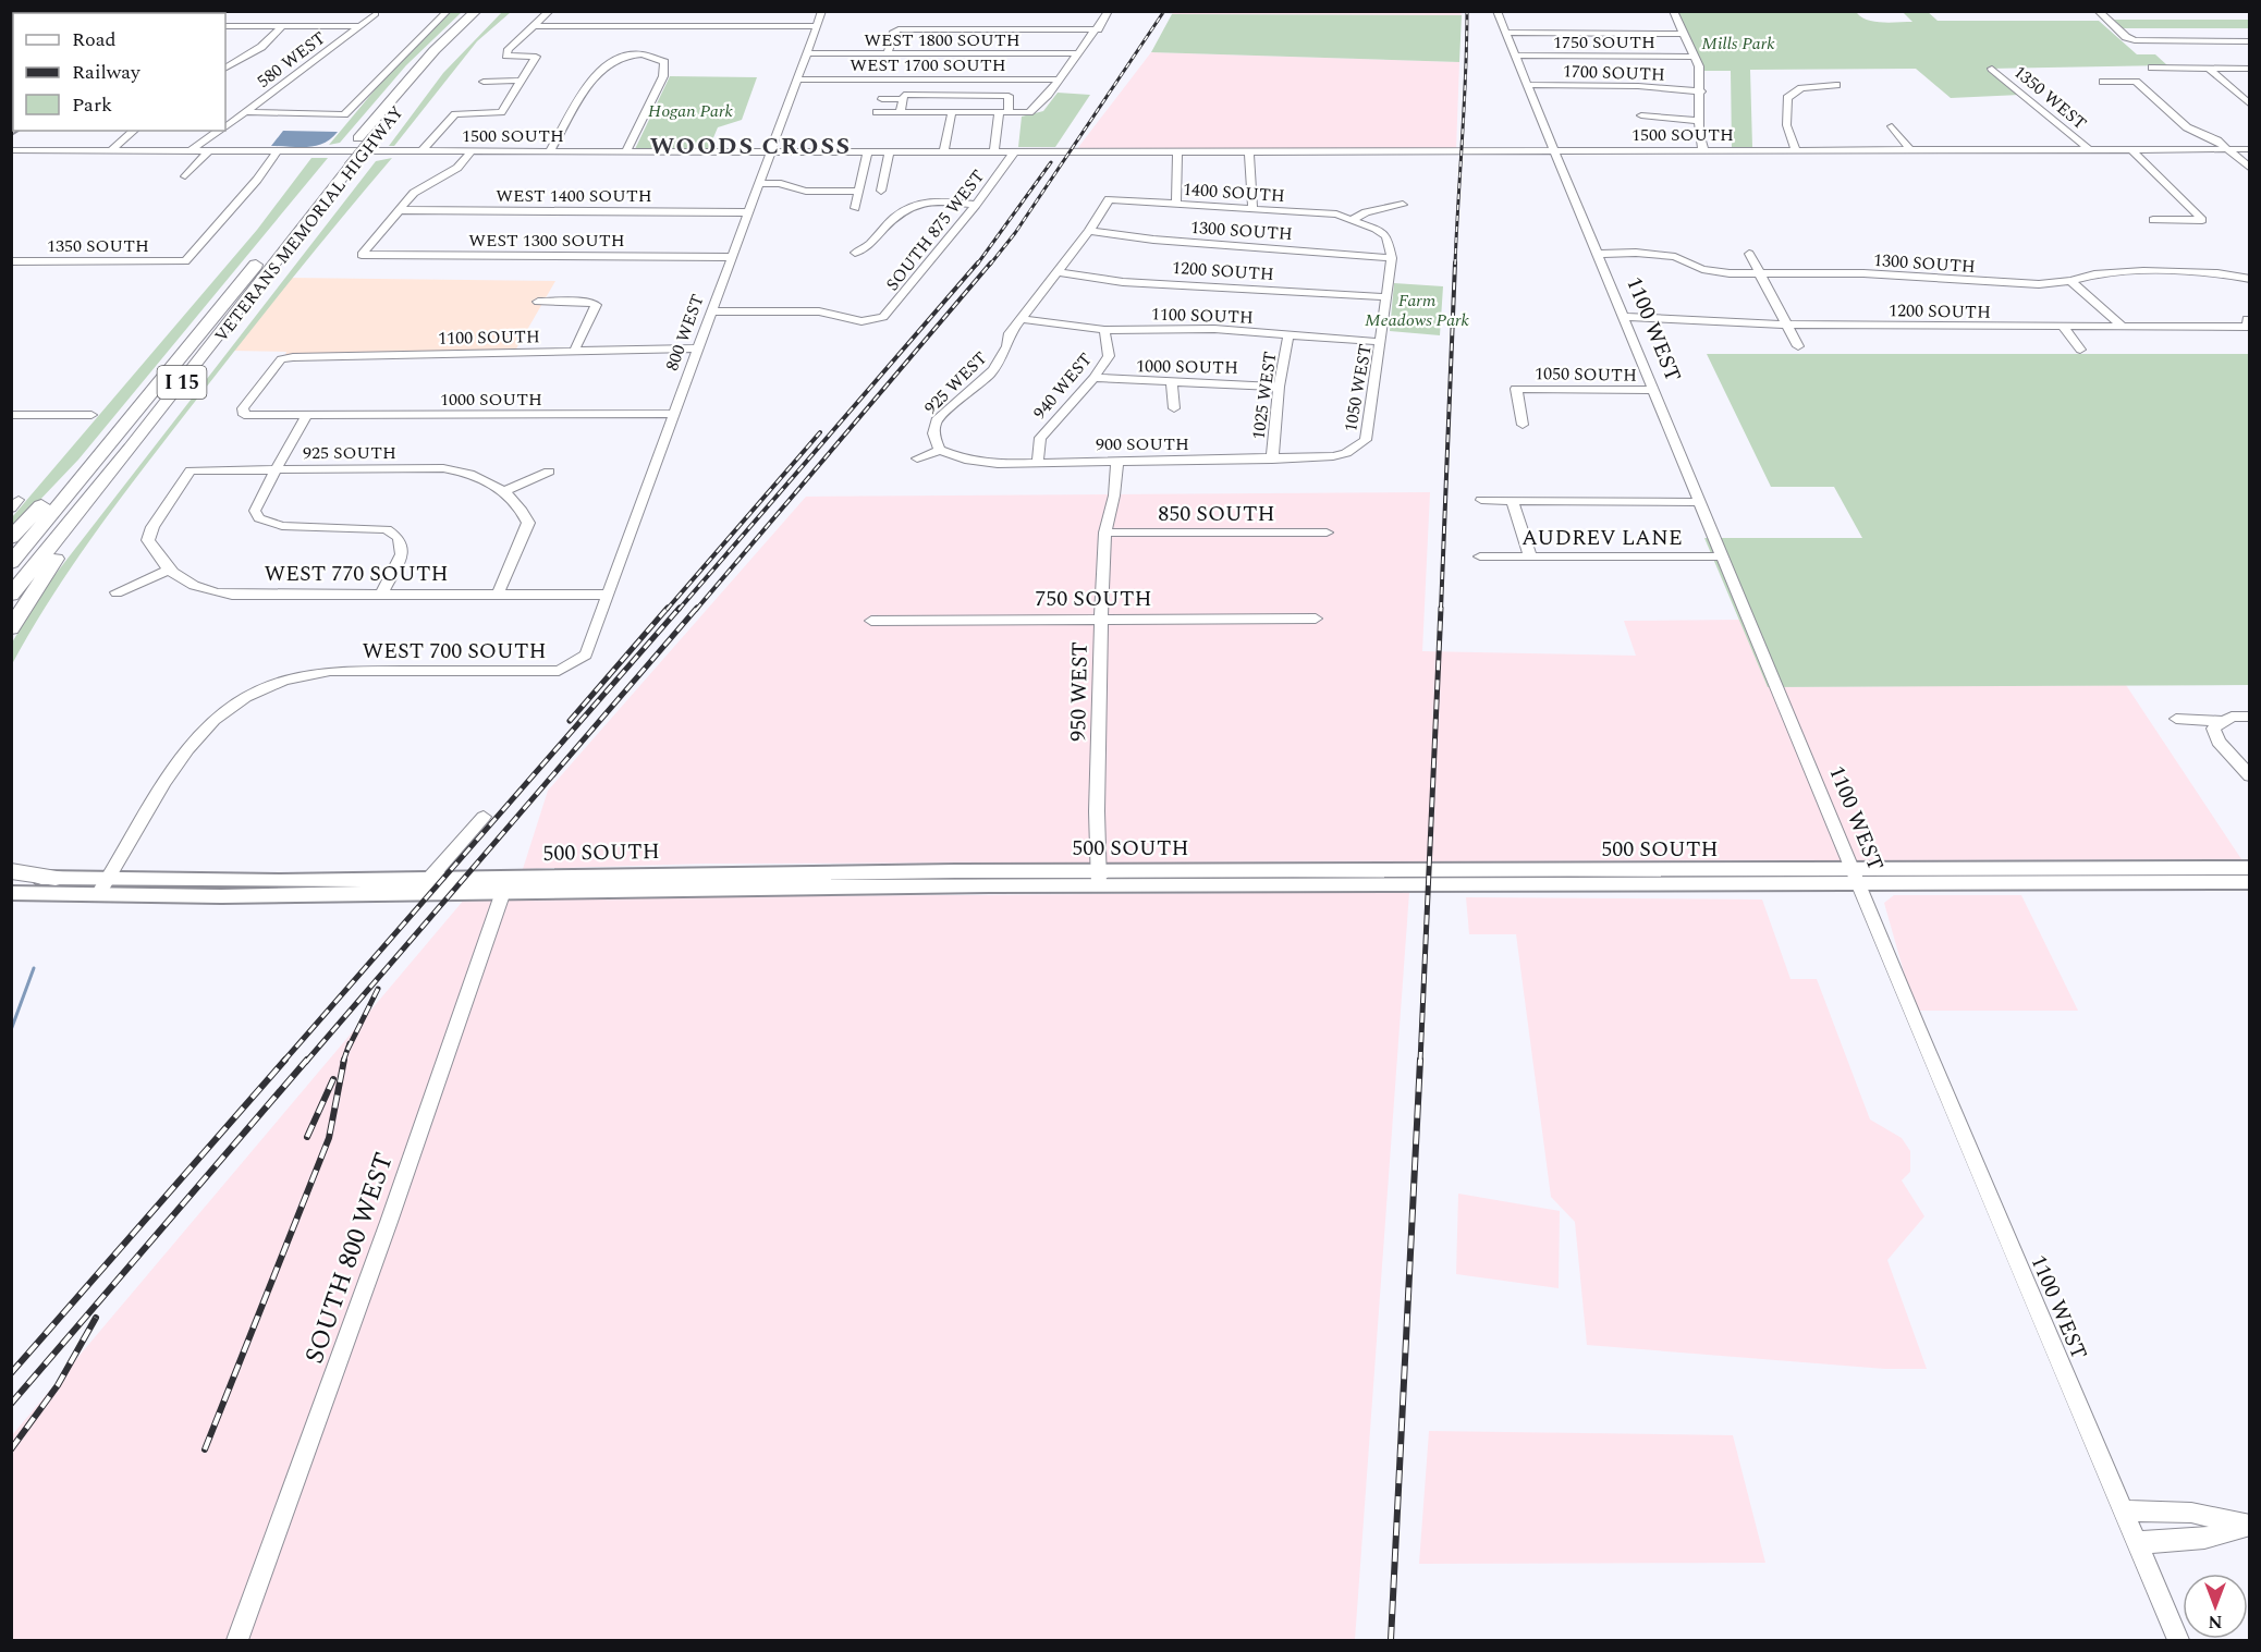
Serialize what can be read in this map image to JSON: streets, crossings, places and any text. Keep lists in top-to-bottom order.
{
  "streets": {
    "highway": ["VETERANS MEMORIAL HIGHWAY", "I 15"],
    "main road": ["500 SOUTH"],
    "street": [
      "WEST 1800 SOUTH",
      "1750 SOUTH",
      "580 WEST",
      "WEST 1700 SOUTH",
      "1700 SOUTH",
      "1350 WEST",
      "1500 SOUTH",
      "1400 SOUTH",
      "WEST 1400 SOUTH",
      "SOUTH 875 WEST",
      "1300 SOUTH",
      "WEST 1300 SOUTH",
      "1350 SOUTH",
      "1200 SOUTH",
      "1100 SOUTH",
      "1100 WEST",
      "800 WEST",
      "1000 SOUTH",
      "1050 SOUTH",
      "925 WEST",
      "940 WEST",
      "1050 WEST",
      "1025 WEST",
      "900 SOUTH",
      "925 SOUTH",
      "850 SOUTH",
      "AUDREV LANE",
      "WEST 770 SOUTH",
      "750 SOUTH",
      "WEST 700 SOUTH",
      "950 WEST",
      "SOUTH 800 WEST"
    ]
  },
  "crossings": [
    ["WEST 1800 SOUTH", "800 WEST"],
    ["1750 SOUTH", "1100 WEST"],
    ["580 WEST", "1500 SOUTH"],
    ["WEST 1700 SOUTH", "800 WEST"],
    ["1700 SOUTH", "1100 WEST"],
    ["1350 WEST", "1500 SOUTH"],
    ["1500 SOUTH", "SOUTH 875 WEST"],
    ["1500 SOUTH", "1350 SOUTH"],
    ["1500 SOUTH", "1100 WEST"],
    ["1500 SOUTH", "800 WEST"],
    ["1400 SOUTH", "925 WEST"],
    ["WEST 1400 SOUTH", "WEST 1300 SOUTH"],
    ["WEST 1400 SOUTH", "800 WEST"],
    ["SOUTH 875 WEST", "800 WEST"],
    ["1300 SOUTH", "1100 WEST"],
    ["1300 SOUTH", "925 WEST"],
    ["1300 SOUTH", "1050 WEST"],
    ["WEST 1300 SOUTH", "800 WEST"],
    ["1200 SOUTH", "1100 WEST"],
    ["1200 SOUTH", "925 WEST"],
    ["1200 SOUTH", "1050 WEST"],
    ["1100 SOUTH", "800 WEST"],
    ["1100 SOUTH", "1000 SOUTH"],
    ["1100 SOUTH", "925 WEST"],
    ["1100 SOUTH", "940 WEST"],
    ["1100 SOUTH", "1050 WEST"],
    ["1100 SOUTH", "1025 WEST"],
    ["1100 WEST", "1050 SOUTH"],
    ["1100 WEST", "AUDREV LANE"],
    ["1100 WEST", "500 SOUTH"],
    ["800 WEST", "1000 SOUTH"],
    ["800 WEST", "WEST 770 SOUTH"],
    ["800 WEST", "WEST 700 SOUTH"],
    ["1000 SOUTH", "940 WEST"],
    ["1000 SOUTH", "1025 WEST"],
    ["925 WEST", "900 SOUTH"],
    ["940 WEST", "900 SOUTH"],
    ["1050 WEST", "900 SOUTH"],
    ["1025 WEST", "900 SOUTH"],
    ["900 SOUTH", "950 WEST"],
    ["925 SOUTH", "WEST 770 SOUTH"],
    ["850 SOUTH", "950 WEST"],
    ["750 SOUTH", "950 WEST"],
    ["WEST 700 SOUTH", "500 SOUTH"],
    ["950 WEST", "500 SOUTH"],
    ["500 SOUTH", "SOUTH 800 WEST"]
  ],
  "districts": ["WOODS CROSS"],
  "parks": ["Mills Park", "Hogan Park", "Farm Meadows Park"],
  "legend": ["Road", "Railway", "Park"],
  "north": "bottom"
}
